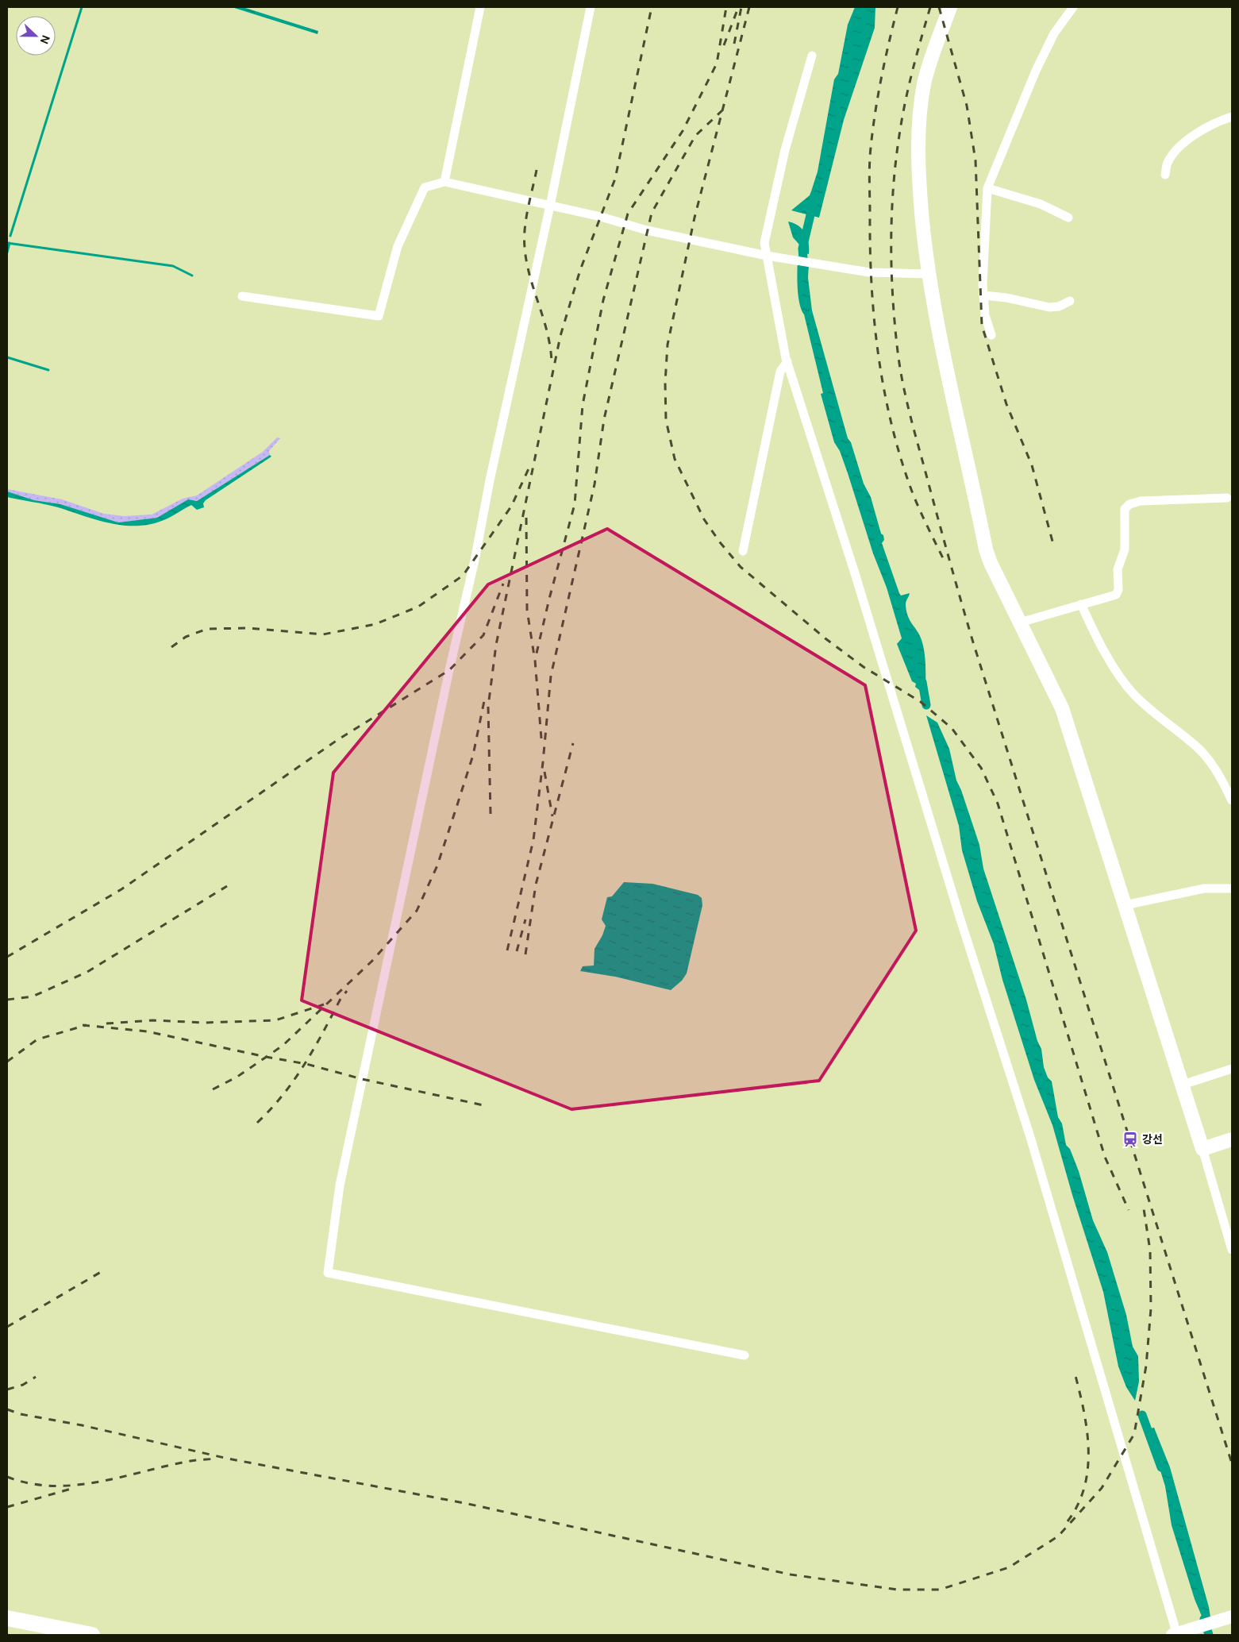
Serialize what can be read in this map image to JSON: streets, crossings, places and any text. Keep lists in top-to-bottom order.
{
  "places": {
    "station": ["강선"]
  },
  "north": "right"
}
